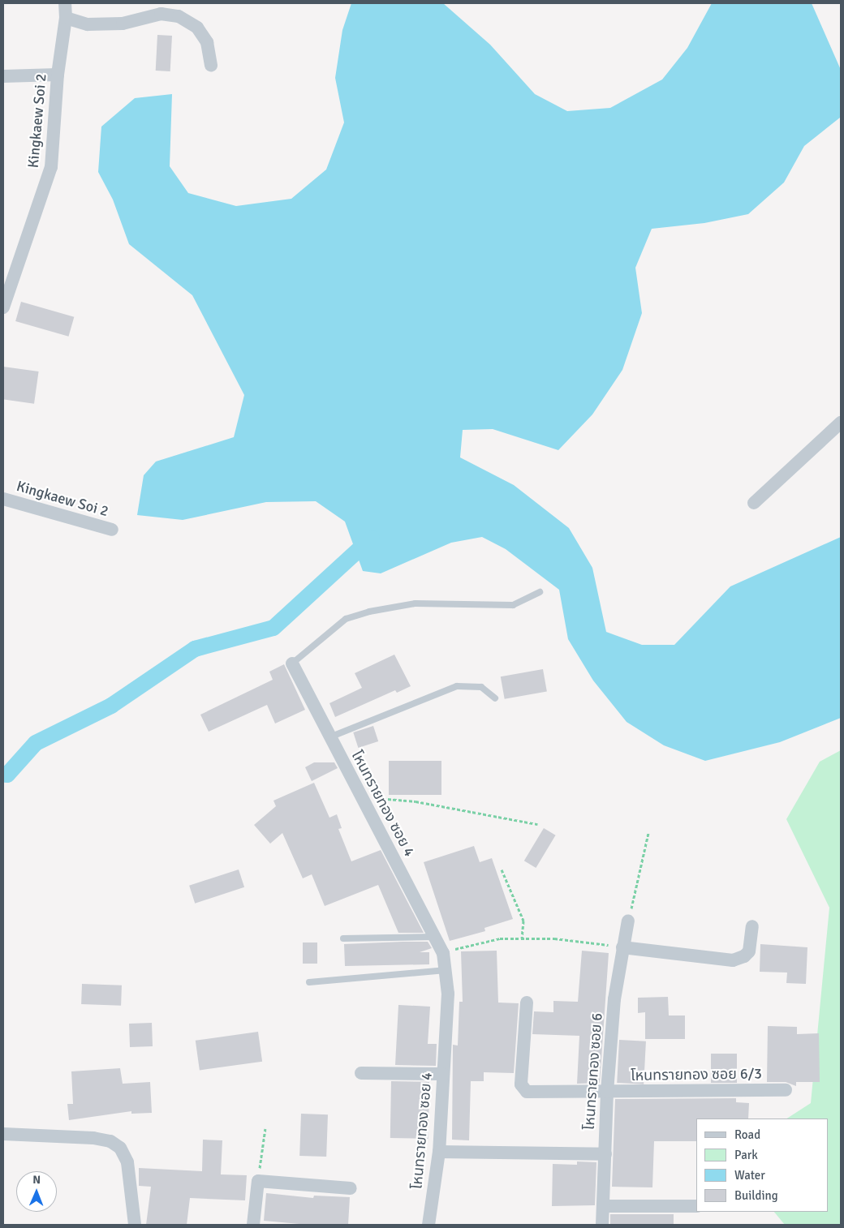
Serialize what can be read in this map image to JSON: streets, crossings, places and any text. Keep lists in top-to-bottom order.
{
  "streets": {
    "street": [
      "Kingkaew Soi 2",
      "โหนทรายทอง ซอย 4",
      "โหนทรายทอง ซอย 6",
      "โหนทรายทอง ซอย 6/3"
    ]
  },
  "crossings": [
    ["โหนทรายทอง ซอย 6", "โหนทรายทอง ซอย 6/3"]
  ],
  "legend": [
    "Road",
    "Park",
    "Water",
    "Building"
  ],
  "north": "top"
}
